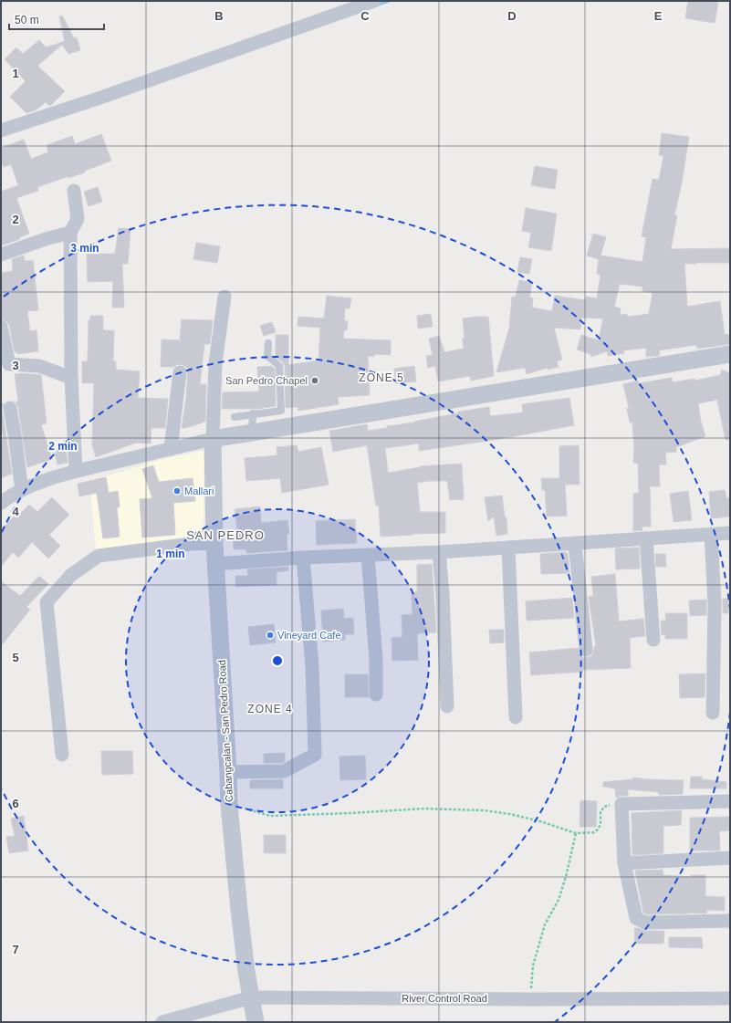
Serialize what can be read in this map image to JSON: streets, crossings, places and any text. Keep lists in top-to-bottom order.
{
  "streets": {
    "street": ["Cabangcalan - San Pedro Road", "River Control Road"]
  },
  "crossings": [
    ["Cabangcalan - San Pedro Road", "River Control Road"]
  ],
  "districts": ["ZONE 5", "SAN PEDRO", "ZONE 4"],
  "places": ["San Pedro Chapel", "Mallari", "Vineyard Cafe"],
  "scale_bar": "50 m",
  "grid": {
    "columns": [
      "B",
      "C",
      "D",
      "E"
    ],
    "rows": [
      "1",
      "2",
      "3",
      "4",
      "5",
      "6",
      "7"
    ]
  },
  "rings": ["3 min", "2 min", "1 min"]
}
